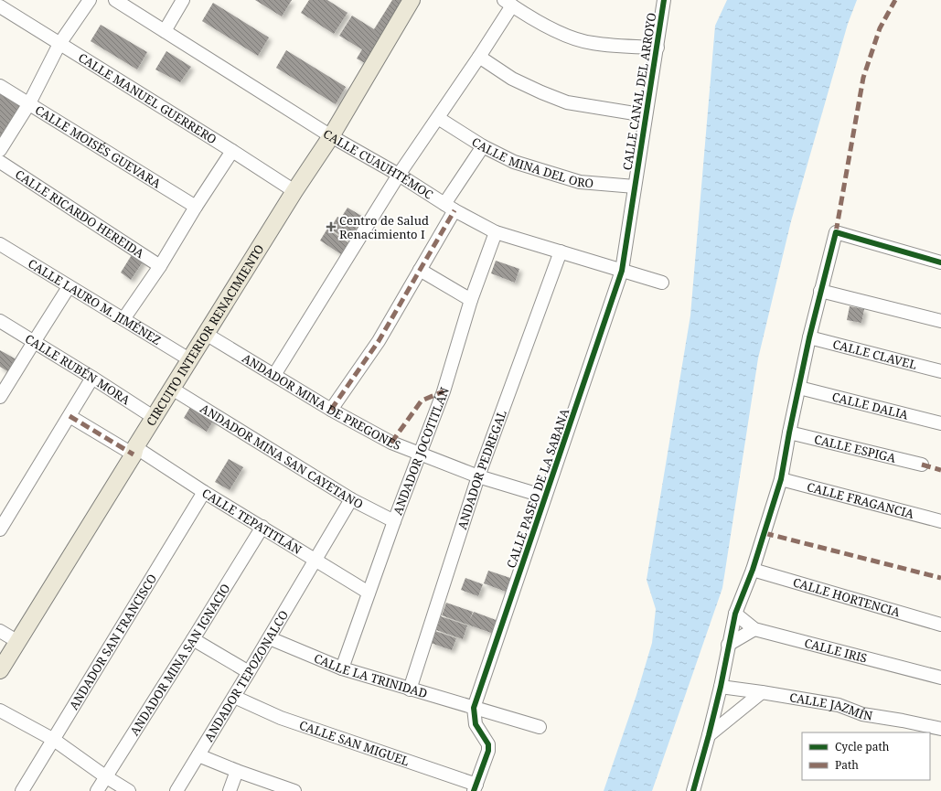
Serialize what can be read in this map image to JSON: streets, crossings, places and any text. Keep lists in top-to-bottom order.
{
  "streets": {
    "main road": ["CIRCUITO INTERIOR RENACIMIENTO"],
    "street": [
      "CALLE CANAL DEL ARROYO",
      "CALLE MANUEL GUERRERO",
      "CALLE MOISÉS GUEVARA",
      "CALLE MINA DEL ORO",
      "CALLE CUAUHTÉMOC",
      "CALLE RICARDO HEREIDA",
      "CALLE LAURO M. JIMÉNEZ",
      "CALLE CLAVEL",
      "CALLE RUBÉN MORA",
      "ANDADOR MINA DE PREGONES",
      "CALLE DALIA",
      "CALLE ESPIGA",
      "ANDADOR JOCOTITLÁN",
      "ANDADOR MINA SAN CAYETANO",
      "ANDADOR PEDREGAL",
      "CALLE PASEO DE LA SABANA",
      "CALLE FRAGANCIA",
      "CALLE TEPATITLÁN",
      "CALLE HORTENCIA",
      "ANDADOR SAN FRANCISCO",
      "CALLE IRIS",
      "ANDADOR MINA SAN IGNACIO",
      "CALLE LA TRINIDAD",
      "ANDADOR TEPOZONALCO",
      "CALLE JAZMÍN",
      "CALLE SAN MIGUEL"
    ]
  },
  "crossings": [
    ["CALLE CANAL DEL ARROYO", "CALLE MINA DEL ORO"],
    ["CALLE CANAL DEL ARROYO", "CALLE PASEO DE LA SABANA"],
    ["CALLE MANUEL GUERRERO", "CIRCUITO INTERIOR RENACIMIENTO"],
    ["CALLE MINA DEL ORO", "CALLE PASEO DE LA SABANA"],
    ["CALLE CUAUHTÉMOC", "CIRCUITO INTERIOR RENACIMIENTO"],
    ["CALLE CUAUHTÉMOC", "ANDADOR JOCOTITLÁN"],
    ["CALLE CUAUHTÉMOC", "ANDADOR PEDREGAL"],
    ["CALLE CUAUHTÉMOC", "CALLE PASEO DE LA SABANA"],
    ["CALLE LAURO M. JIMÉNEZ", "CIRCUITO INTERIOR RENACIMIENTO"],
    ["CIRCUITO INTERIOR RENACIMIENTO", "CALLE RUBÉN MORA"],
    ["CIRCUITO INTERIOR RENACIMIENTO", "ANDADOR MINA DE PREGONES"],
    ["CIRCUITO INTERIOR RENACIMIENTO", "ANDADOR MINA SAN CAYETANO"],
    ["CIRCUITO INTERIOR RENACIMIENTO", "CALLE TEPATITLÁN"],
    ["ANDADOR MINA DE PREGONES", "ANDADOR JOCOTITLÁN"],
    ["ANDADOR MINA DE PREGONES", "ANDADOR PEDREGAL"],
    ["ANDADOR MINA DE PREGONES", "CALLE PASEO DE LA SABANA"],
    ["ANDADOR JOCOTITLÁN", "ANDADOR MINA SAN CAYETANO"],
    ["ANDADOR JOCOTITLÁN", "CALLE TEPATITLÁN"],
    ["ANDADOR JOCOTITLÁN", "CALLE LA TRINIDAD"],
    ["ANDADOR MINA SAN CAYETANO", "ANDADOR TEPOZONALCO"],
    ["ANDADOR PEDREGAL", "CALLE LA TRINIDAD"],
    ["CALLE PASEO DE LA SABANA", "CALLE LA TRINIDAD"],
    ["CALLE PASEO DE LA SABANA", "CALLE SAN MIGUEL"],
    ["CALLE TEPATITLÁN", "ANDADOR SAN FRANCISCO"],
    ["CALLE TEPATITLÁN", "ANDADOR MINA SAN IGNACIO"],
    ["CALLE TEPATITLÁN", "ANDADOR TEPOZONALCO"],
    ["CALLE LA TRINIDAD", "ANDADOR TEPOZONALCO"],
    ["ANDADOR TEPOZONALCO", "CALLE SAN MIGUEL"]
  ],
  "places": {
    "health": ["Centro de Salud Renacimiento I"]
  },
  "legend": ["Cycle path", "Path"]
}
